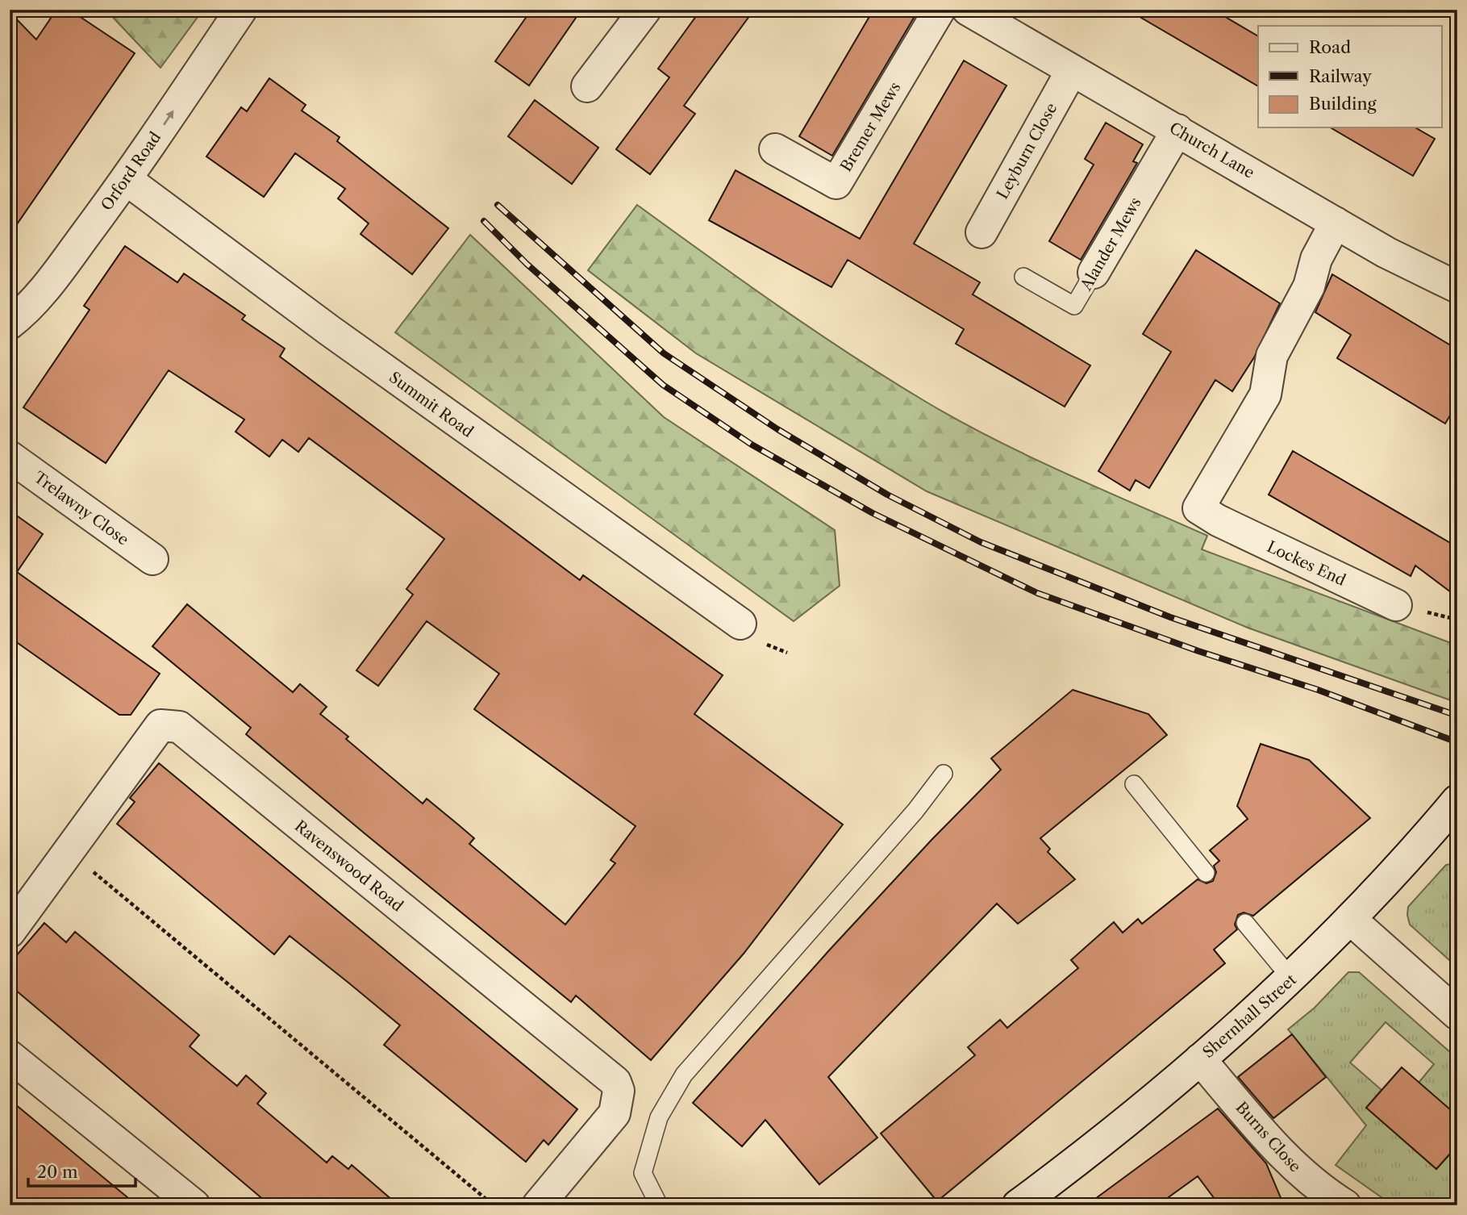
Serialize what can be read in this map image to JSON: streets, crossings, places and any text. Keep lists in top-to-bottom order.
{
  "streets": {
    "street": [
      "Bremer Mews",
      "Church Lane",
      "Leyburn Close",
      "Orford Road",
      "Alander Mews",
      "Summit Road",
      "Trelawny Close",
      "Lockes End",
      "Ravenswood Road",
      "Shernhall Street",
      "Burns Close"
    ]
  },
  "crossings": [
    ["Church Lane", "Leyburn Close"],
    ["Church Lane", "Alander Mews"],
    ["Church Lane", "Lockes End"],
    ["Orford Road", "Summit Road"],
    ["Shernhall Street", "Burns Close"]
  ],
  "one_way": ["Orford Road"],
  "legend": ["Road", "Railway", "Building"],
  "scale_bar": "20 m"
}
